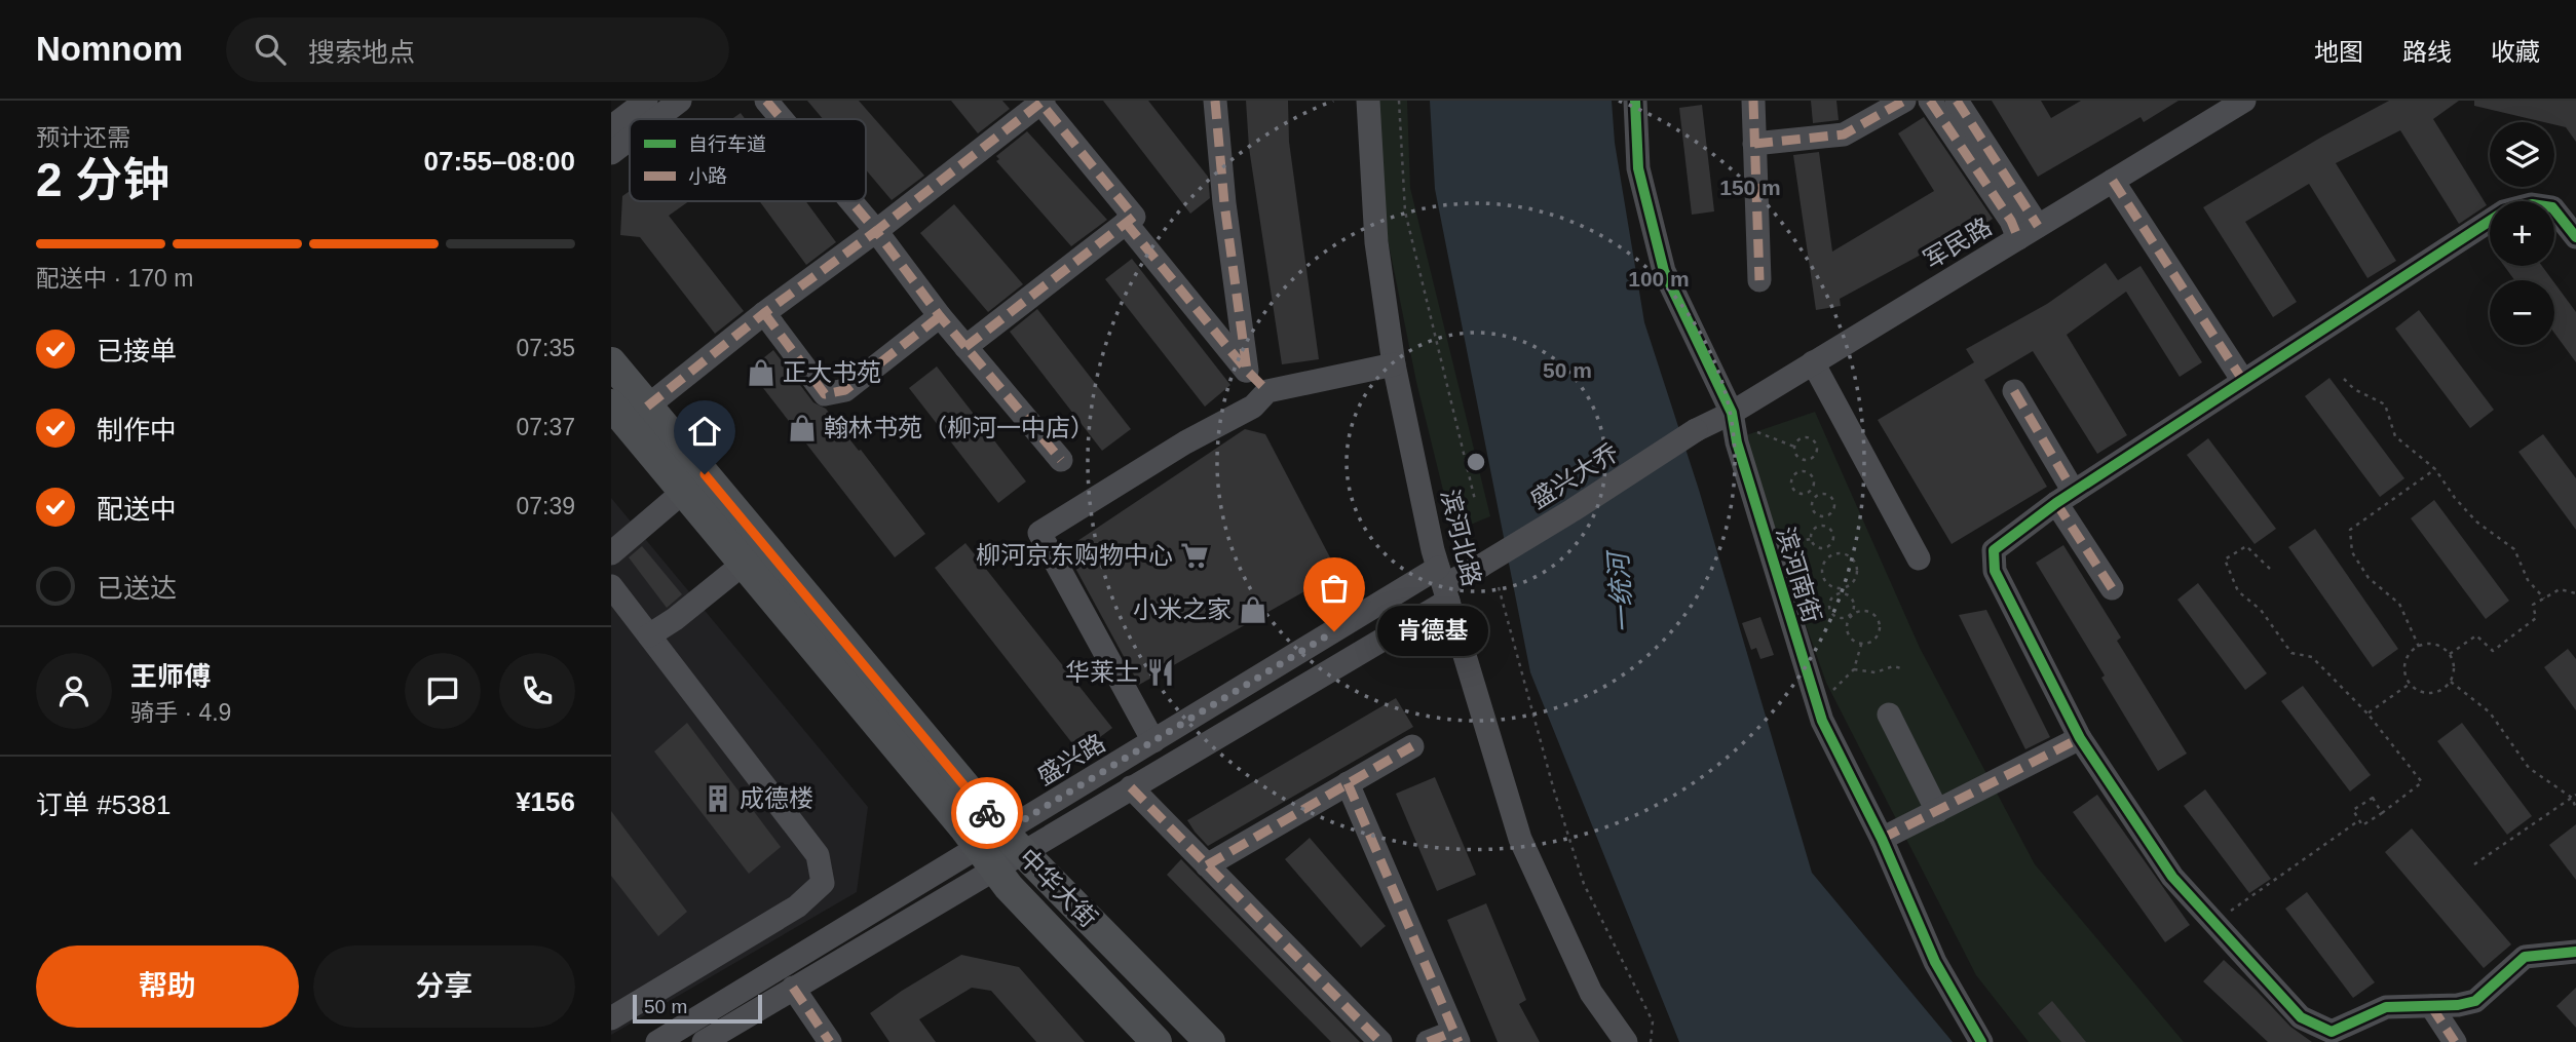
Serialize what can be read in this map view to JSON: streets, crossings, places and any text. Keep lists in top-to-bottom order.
{
  "streets": {
    "main road": ["中华大街"],
    "street": [
      "军民路",
      "盛兴大乔",
      "滨河北路",
      "滨河南街",
      "盛兴路"
    ]
  },
  "crossings": [
    ["军民路", "盛兴大乔"],
    ["军民路", "滨河南街"],
    ["盛兴大乔", "滨河北路"],
    ["盛兴大乔", "盛兴路"],
    ["滨河北路", "盛兴路"],
    ["盛兴路", "中华大街"]
  ],
  "water": ["一统河"],
  "places": {
    "shop": ["正大书苑", "翰林书苑（柳河一中店）", "小米之家"],
    "supermarket": ["柳河京东购物中心"],
    "other": ["肯德基"],
    "restaurant": ["华莱士"],
    "building": ["成德楼"]
  },
  "legend": ["自行车道", "小路"],
  "scale_bar": "50 m",
  "page": {
    "header": "Nomnom",
    "search": "搜索地点",
    "nav": ["地图", "路线", "收藏"],
    "heading": ["2 分钟", "预计还需", "07:55–08:00"],
    "panel": [
      "王师傅",
      "骑手 · 4.9",
      "订单 #5381",
      "¥156"
    ],
    "map_buttons": ["+", "−"],
    "bar": "配送中 · 170 m",
    "list": [
      ["已接单", "07:35"],
      ["制作中", "07:37"],
      ["配送中", "07:39"],
      "已送达"
    ],
    "bubble": "肯德基",
    "buttons": ["帮助", "分享"],
    "scale": "50 m"
  },
  "rings": ["150 m", "100 m", "50 m"]
}
